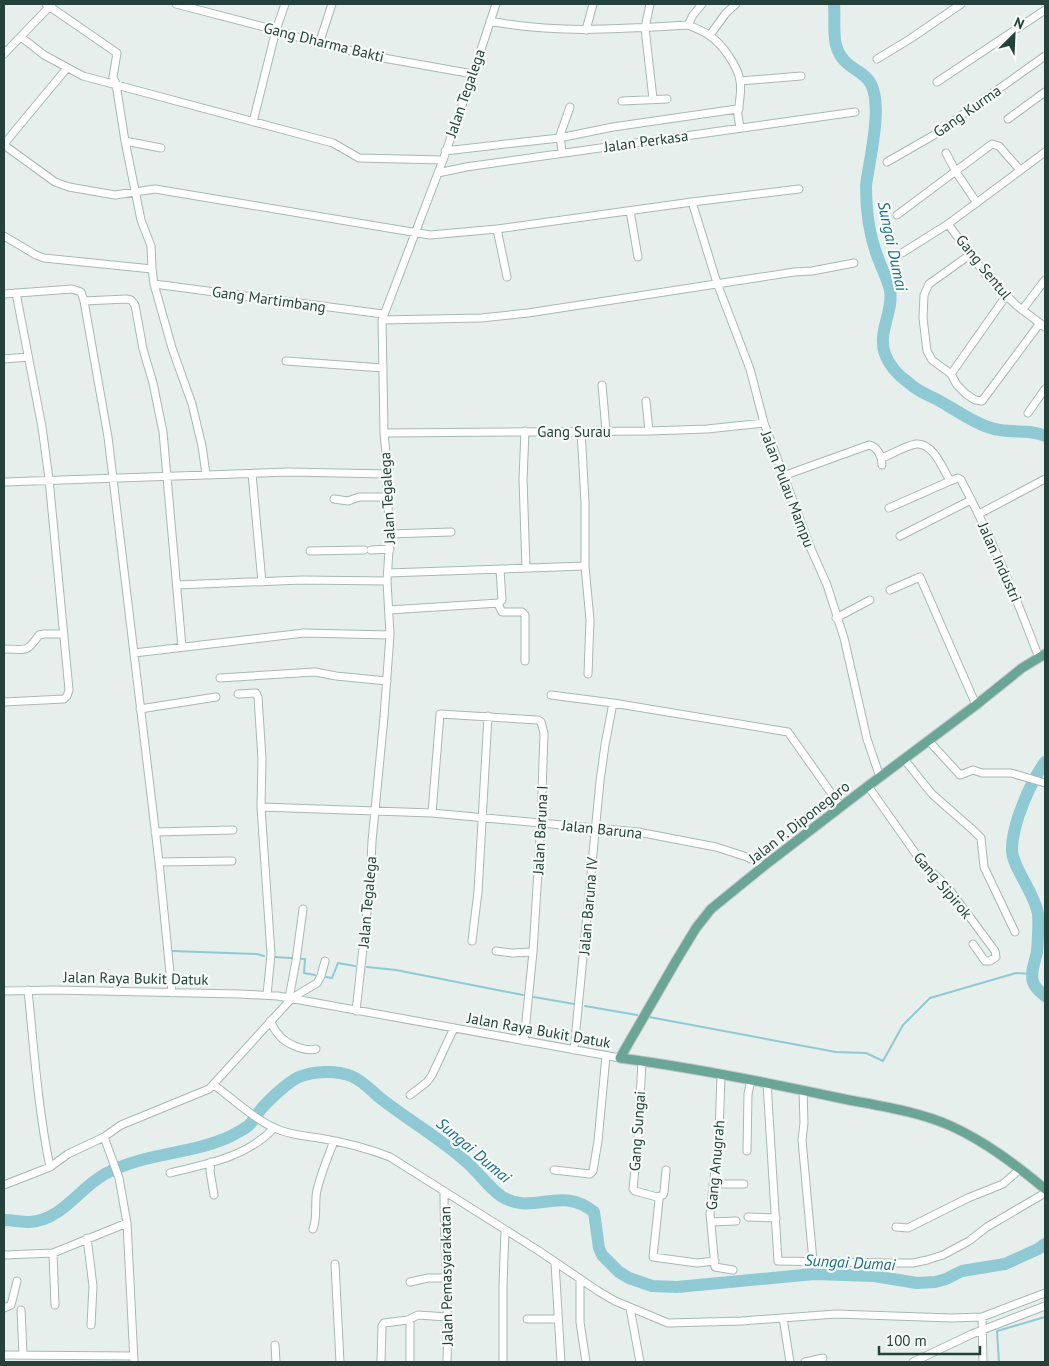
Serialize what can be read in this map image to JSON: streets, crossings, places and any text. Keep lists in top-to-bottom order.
{
  "streets": {
    "main road": ["Jalan P. Diponegoro", "Jalan Raya Bukit Datuk"],
    "street": [
      "Gang Dharma Bakti",
      "Jalan Tegalega",
      "Gang Kurma",
      "Jalan Perkasa",
      "Gang Sentul",
      "Gang Martimbang",
      "Gang Surau",
      "Jalan Pulau Mampu",
      "Jalan Industri",
      "Jalan Baruna",
      "Jalan Baruna I",
      "Gang Sipirok",
      "Jalan Baruna IV",
      "Gang Sungai",
      "Gang Anugrah",
      "Jalan Pemasyarakatan"
    ]
  },
  "crossings": [
    ["Gang Dharma Bakti", "Jalan Tegalega"],
    ["Jalan Tegalega", "Jalan Perkasa"],
    ["Jalan Tegalega", "Gang Martimbang"],
    ["Jalan Tegalega", "Gang Surau"],
    ["Jalan Tegalega", "Jalan Baruna"],
    ["Jalan Tegalega", "Jalan Raya Bukit Datuk"],
    ["Gang Martimbang", "Jalan Pulau Mampu"],
    ["Gang Surau", "Jalan Pulau Mampu"],
    ["Jalan Pulau Mampu", "Jalan P. Diponegoro"],
    ["Jalan Industri", "Jalan P. Diponegoro"],
    ["Jalan P. Diponegoro", "Jalan Baruna"],
    ["Jalan P. Diponegoro", "Gang Sipirok"],
    ["Jalan P. Diponegoro", "Jalan Raya Bukit Datuk"],
    ["Jalan Baruna", "Jalan Baruna I"],
    ["Jalan Baruna", "Jalan Baruna IV"],
    ["Jalan Baruna I", "Jalan Raya Bukit Datuk"],
    ["Jalan Baruna IV", "Jalan Raya Bukit Datuk"],
    ["Jalan Raya Bukit Datuk", "Gang Sungai"],
    ["Jalan Raya Bukit Datuk", "Gang Anugrah"]
  ],
  "water": ["Sungai Dumai"],
  "scale_bar": "100 m",
  "north": "top right"
}
